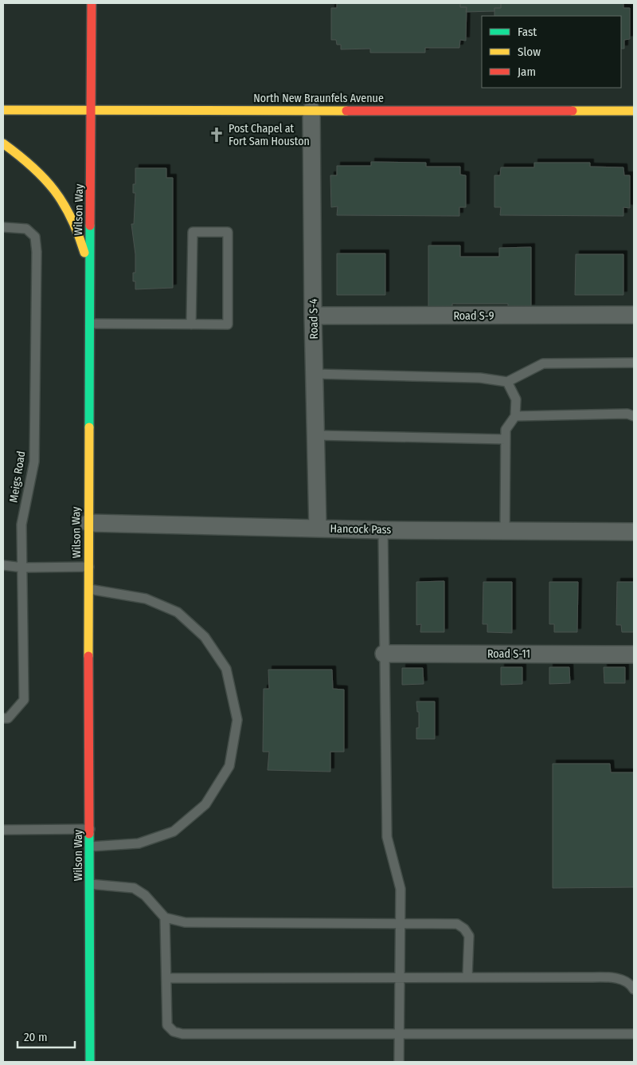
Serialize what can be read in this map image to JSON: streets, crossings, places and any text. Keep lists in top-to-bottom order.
{
  "streets": {
    "street": [
      "North New Braunfels Avenue",
      "Wilson Way",
      "Road S-9",
      "Road S-4",
      "Hancock Pass",
      "Road S-11"
    ],
    "lane": ["Meigs Road"]
  },
  "crossings": [
    ["North New Braunfels Avenue", "Wilson Way"],
    ["North New Braunfels Avenue", "Road S-4"],
    ["Wilson Way", "Hancock Pass"],
    ["Road S-9", "Road S-4"],
    ["Road S-4", "Hancock Pass"]
  ],
  "places": {
    "church": ["Post Chapel at Fort Sam Houston"]
  },
  "legend": ["Fast", "Slow", "Jam"],
  "scale_bar": "20 m"
}
